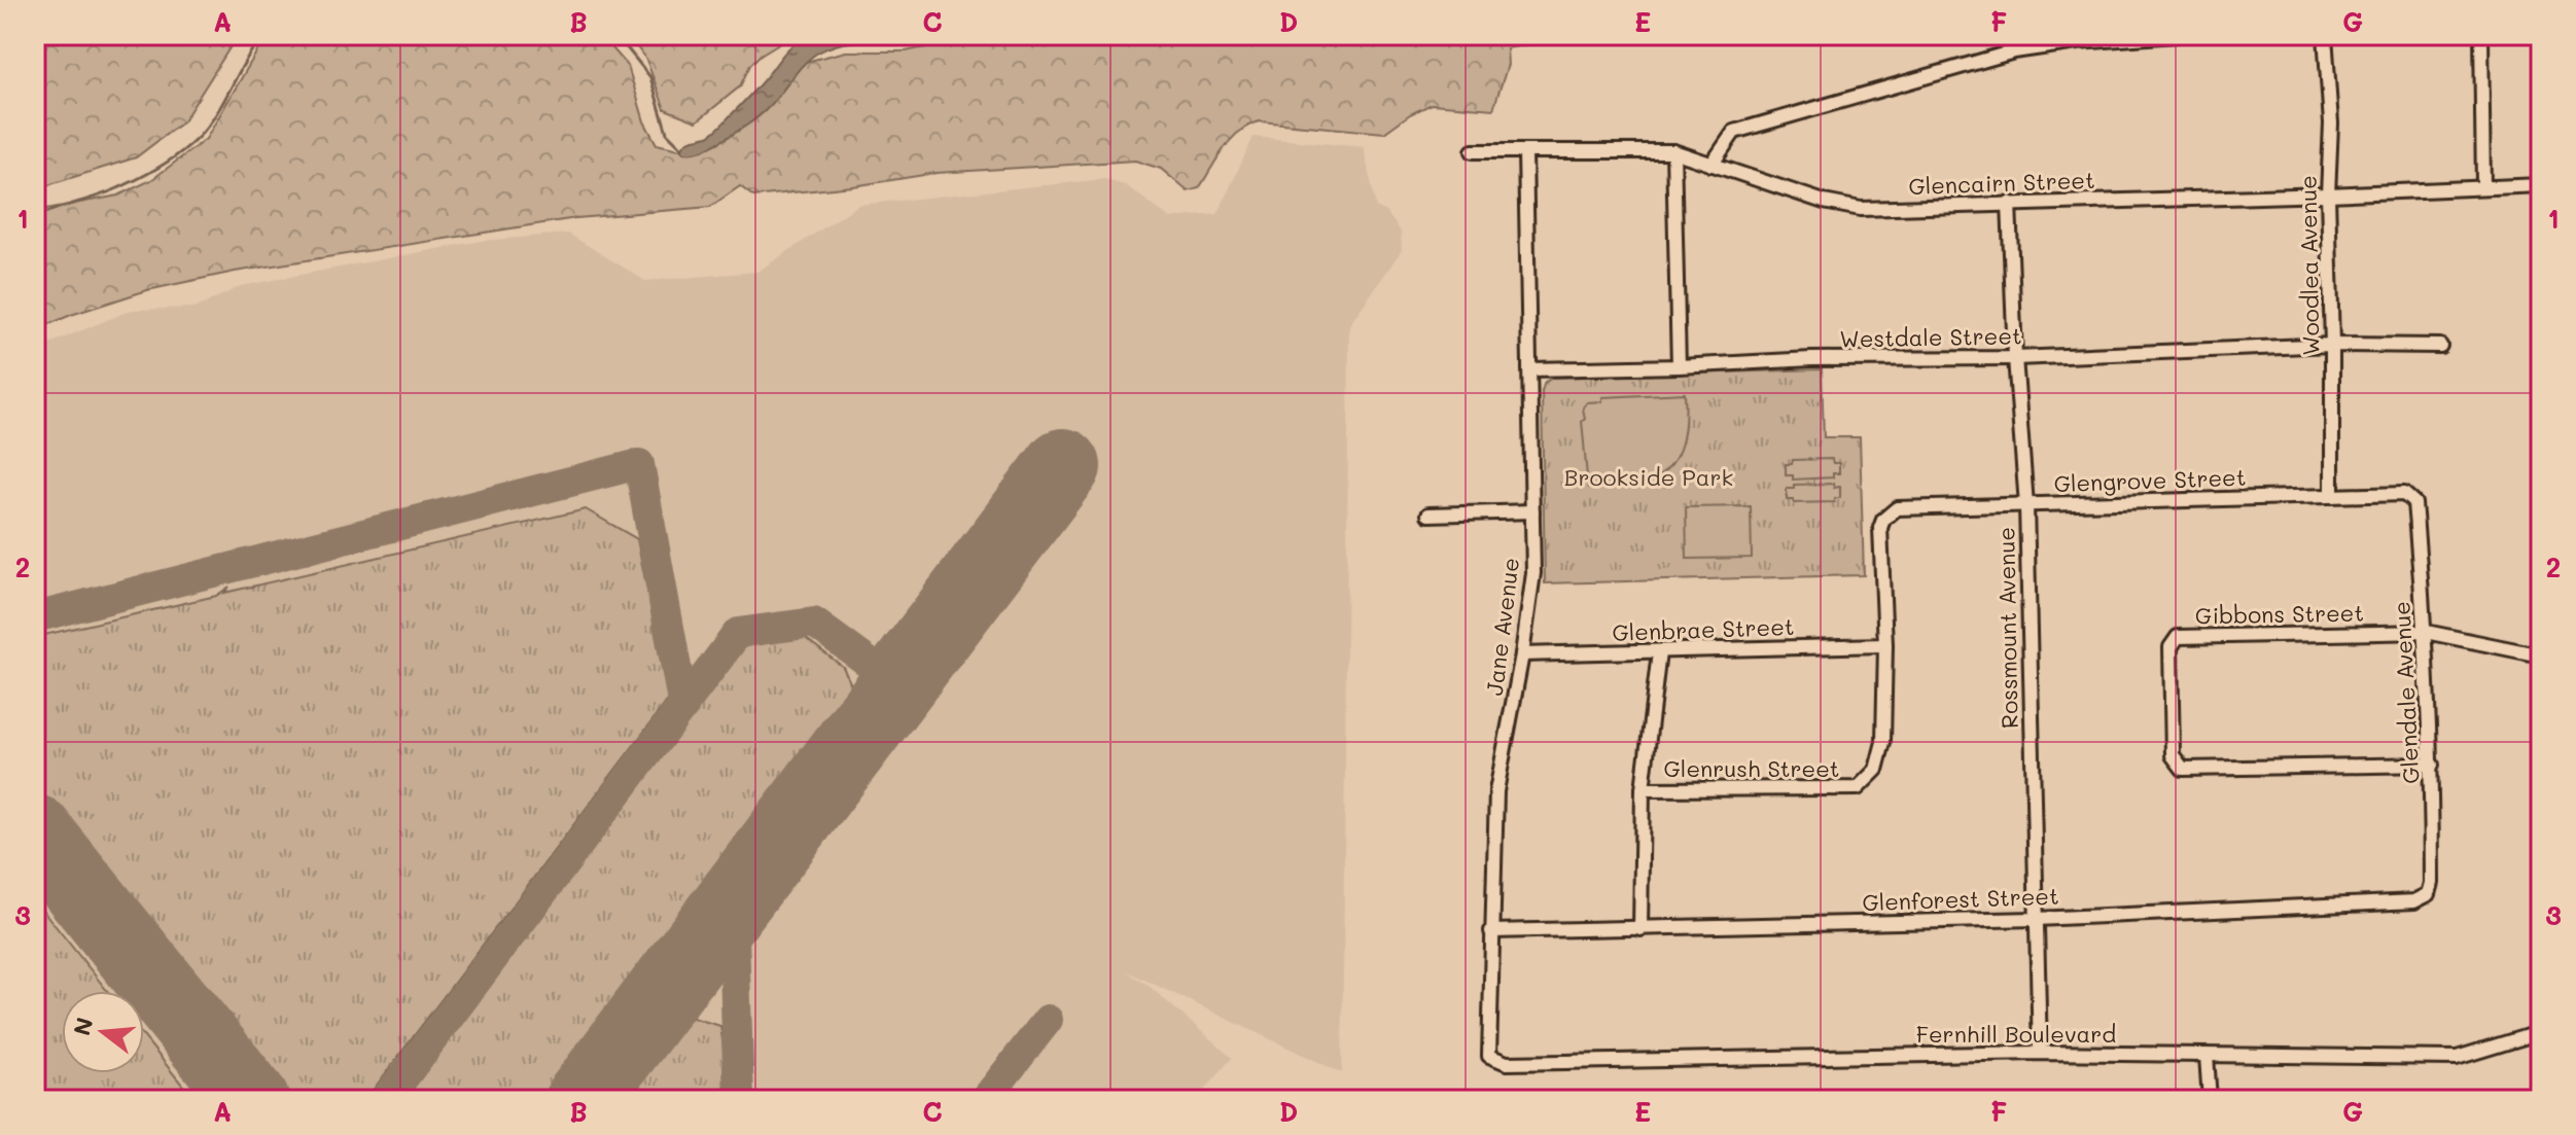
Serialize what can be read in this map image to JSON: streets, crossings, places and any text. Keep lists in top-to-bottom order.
{
  "streets": {
    "street": [
      "Glencairn Street",
      "Woodlea Avenue",
      "Westdale Street",
      "Glengrove Street",
      "Gibbons Street",
      "Jane Avenue",
      "Rossmount Avenue",
      "Glenbrae Street",
      "Glendale Avenue",
      "Glenrush Street",
      "Glenforest Street",
      "Fernhill Boulevard"
    ]
  },
  "crossings": [
    ["Glencairn Street", "Woodlea Avenue"],
    ["Glencairn Street", "Jane Avenue"],
    ["Glencairn Street", "Rossmount Avenue"],
    ["Woodlea Avenue", "Westdale Street"],
    ["Woodlea Avenue", "Glengrove Street"],
    ["Westdale Street", "Jane Avenue"],
    ["Westdale Street", "Rossmount Avenue"],
    ["Glengrove Street", "Rossmount Avenue"],
    ["Glengrove Street", "Glendale Avenue"],
    ["Glengrove Street", "Glenrush Street"],
    ["Gibbons Street", "Glendale Avenue"],
    ["Jane Avenue", "Glenbrae Street"],
    ["Jane Avenue", "Glenforest Street"],
    ["Jane Avenue", "Fernhill Boulevard"],
    ["Rossmount Avenue", "Glenforest Street"],
    ["Rossmount Avenue", "Fernhill Boulevard"],
    ["Glenbrae Street", "Glenrush Street"],
    ["Glendale Avenue", "Glenforest Street"]
  ],
  "parks": ["Brookside Park"],
  "north": "left",
  "grid": {
    "columns": [
      "A",
      "B",
      "C",
      "D",
      "E",
      "F",
      "G"
    ],
    "rows": ["1", "2", "3"]
  }
}
